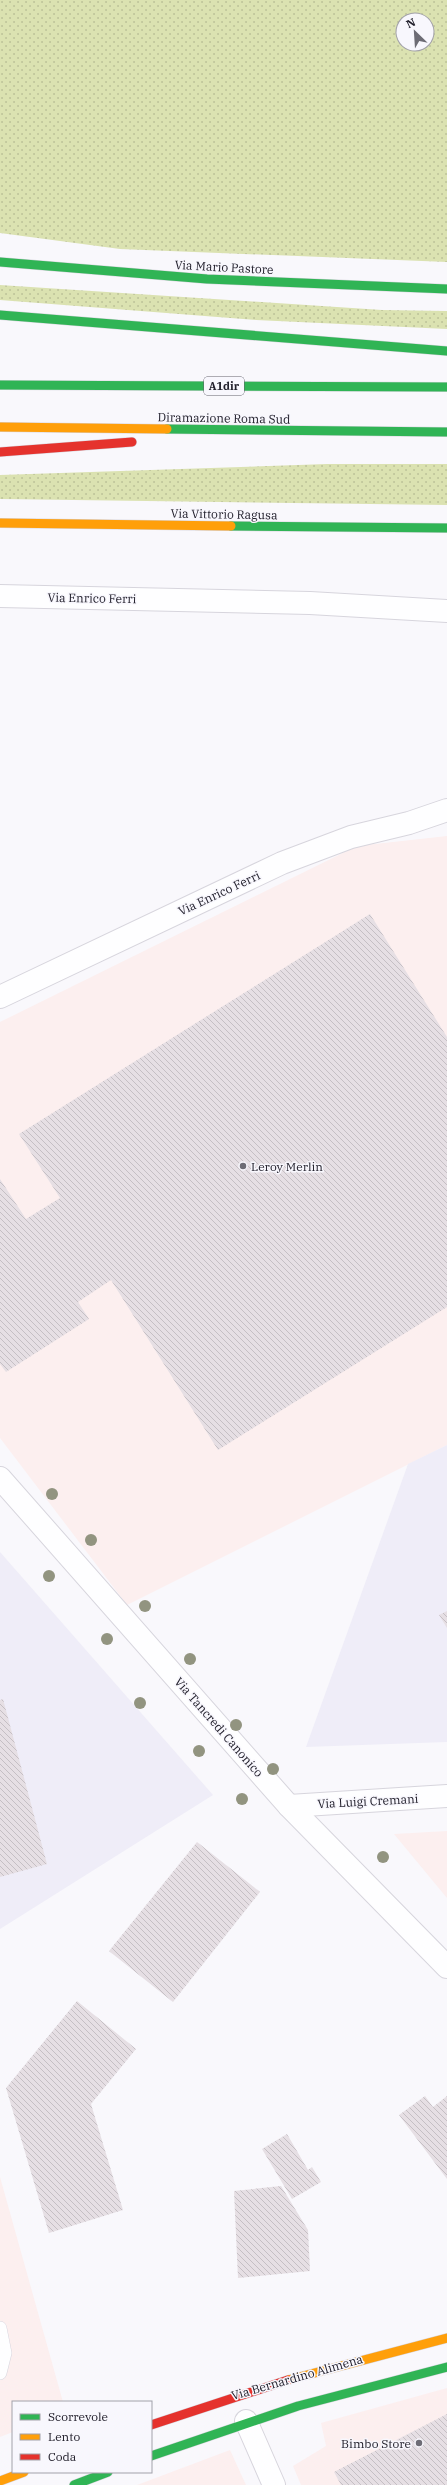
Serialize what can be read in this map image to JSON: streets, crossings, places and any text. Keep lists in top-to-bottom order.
{
  "streets": {
    "main road": [
      "Via Mario Pastore",
      "A1dir",
      "Diramazione Roma Sud",
      "Via Vittorio Ragusa",
      "Via Bernardino Alimena"
    ],
    "street": ["Via Enrico Ferri", "Via Tancredi Canonico", "Via Luigi Cremani"]
  },
  "crossings": [
    ["Via Tancredi Canonico", "Via Luigi Cremani"]
  ],
  "places": ["Leroy Merlin", "Bimbo Store"],
  "legend": ["Scorrevole", "Lento", "Coda"],
  "north": "top left"
}
